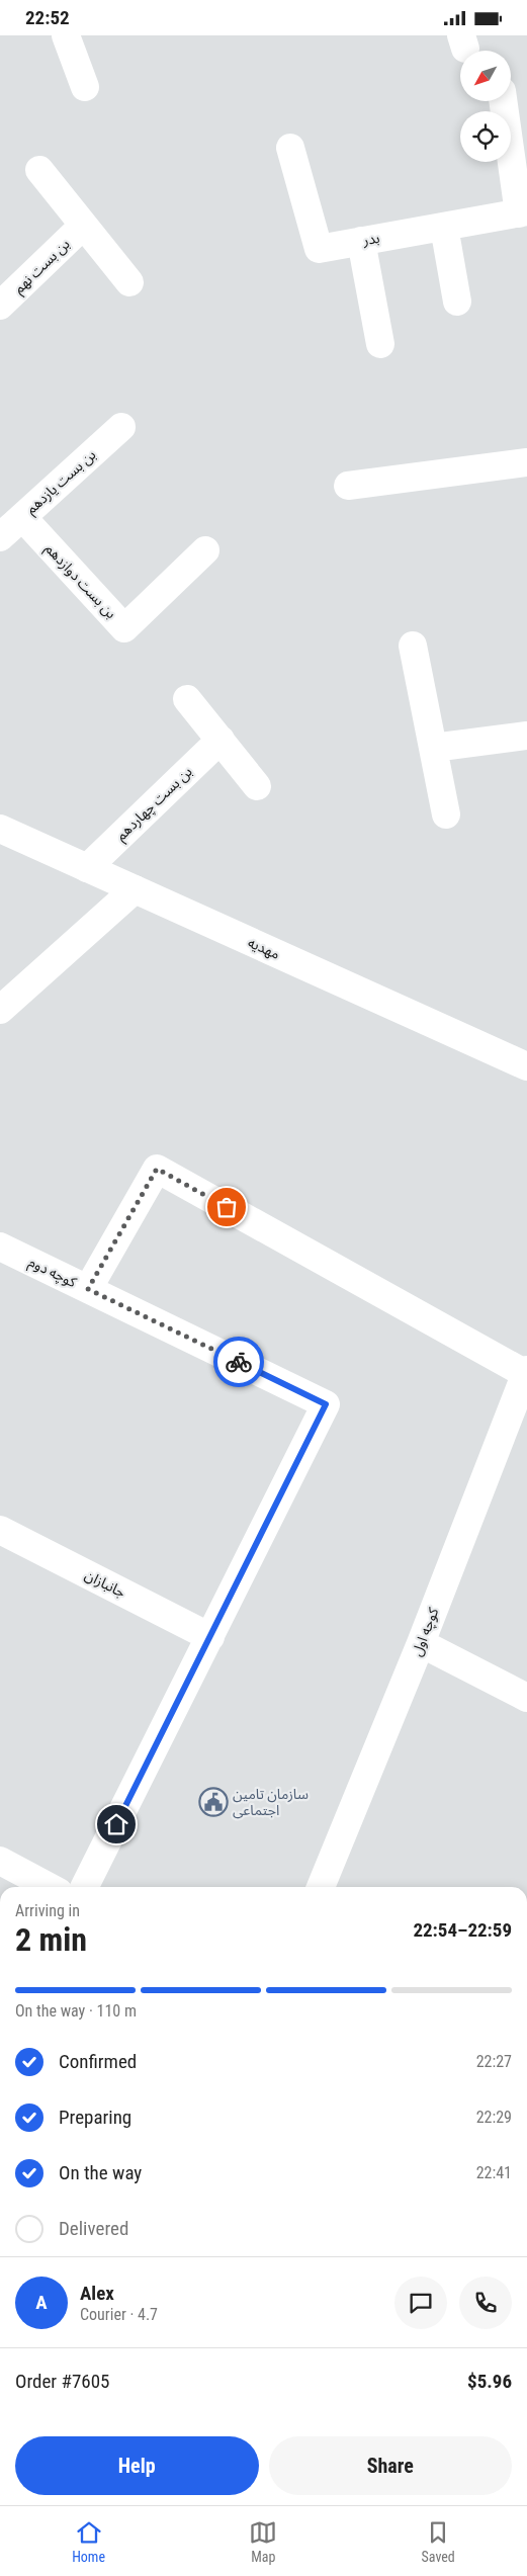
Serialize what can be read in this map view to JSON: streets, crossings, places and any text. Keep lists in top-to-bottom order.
{
  "streets": {
    "street": [
      "بدر",
      "بن بست نهم",
      "بن بست یازدهم",
      "بن بست دوازدهم",
      "بن بست چهاردهم",
      "مهدیه",
      "کوچه دوم",
      "جانبازان",
      "کوچه اول"
    ]
  },
  "crossings": [
    ["بن بست یازدهم", "بن بست دوازدهم"],
    ["بن بست چهاردهم", "مهدیه"],
    ["کوچه دوم", "جانبازان"]
  ],
  "places": {
    "public building": ["سازمان تامین اجتماعی"]
  },
  "north": "bottom left",
  "page": {
    "status": "22:52",
    "heading": ["2 min", "Arriving in", "22:54–22:59"],
    "panel": [
      "Alex",
      "Courier · 4.7",
      "Order #7605",
      "$5.96"
    ],
    "bar": "On the way · 110 m",
    "list": [
      ["Confirmed", "22:27"],
      ["Preparing", "22:29"],
      ["On the way", "22:41"],
      "Delivered"
    ],
    "round": "A",
    "buttons": ["Help", "Share"],
    "tabs": ["Home", "Map", "Saved"]
  }
}
